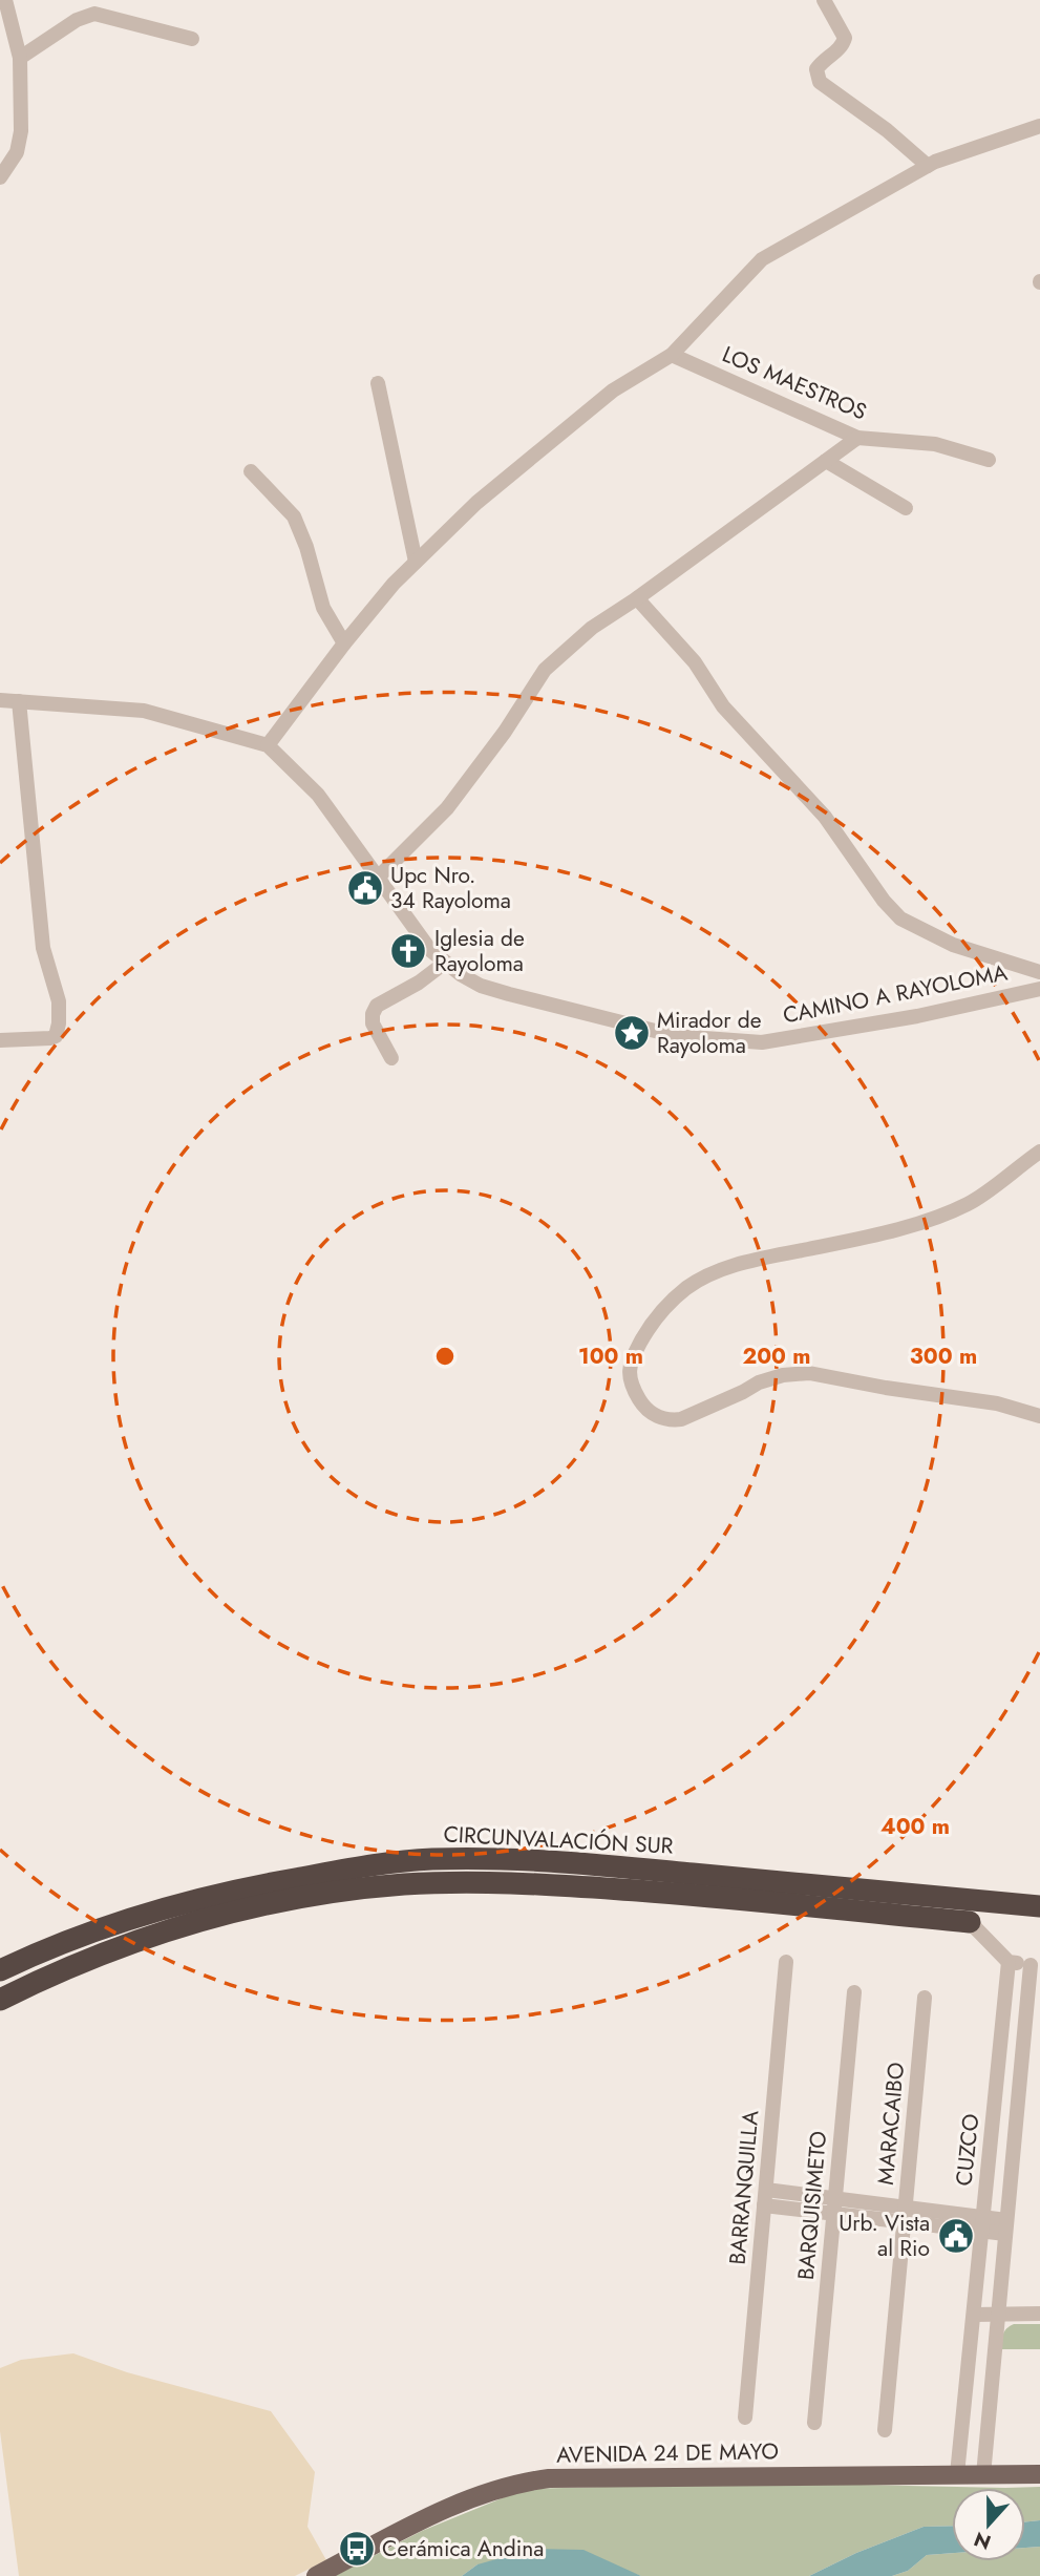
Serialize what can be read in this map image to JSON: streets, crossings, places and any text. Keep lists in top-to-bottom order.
{
  "streets": {
    "highway": ["CIRCUNVALACIÓN SUR"],
    "main road": ["AVENIDA 24 DE MAYO"],
    "street": [
      "LOS MAESTROS",
      "CAMINO A RAYOLOMA",
      "MARACAIBO",
      "CUZCO",
      "BARRANQUILLA",
      "BARQUISIMETO"
    ]
  },
  "crossings": [
    ["CUZCO", "AVENIDA 24 DE MAYO"]
  ],
  "places": {
    "public building": ["Upc Nro. 34 Rayoloma", "Urb. Vista al Rio"],
    "church": ["Iglesia de Rayoloma"],
    "place": ["Mirador de Rayoloma"],
    "bus stop": ["Cerámica Andina"]
  },
  "north": "bottom",
  "rings": [
    "100 m",
    "200 m",
    "300 m",
    "400 m"
  ]
}
